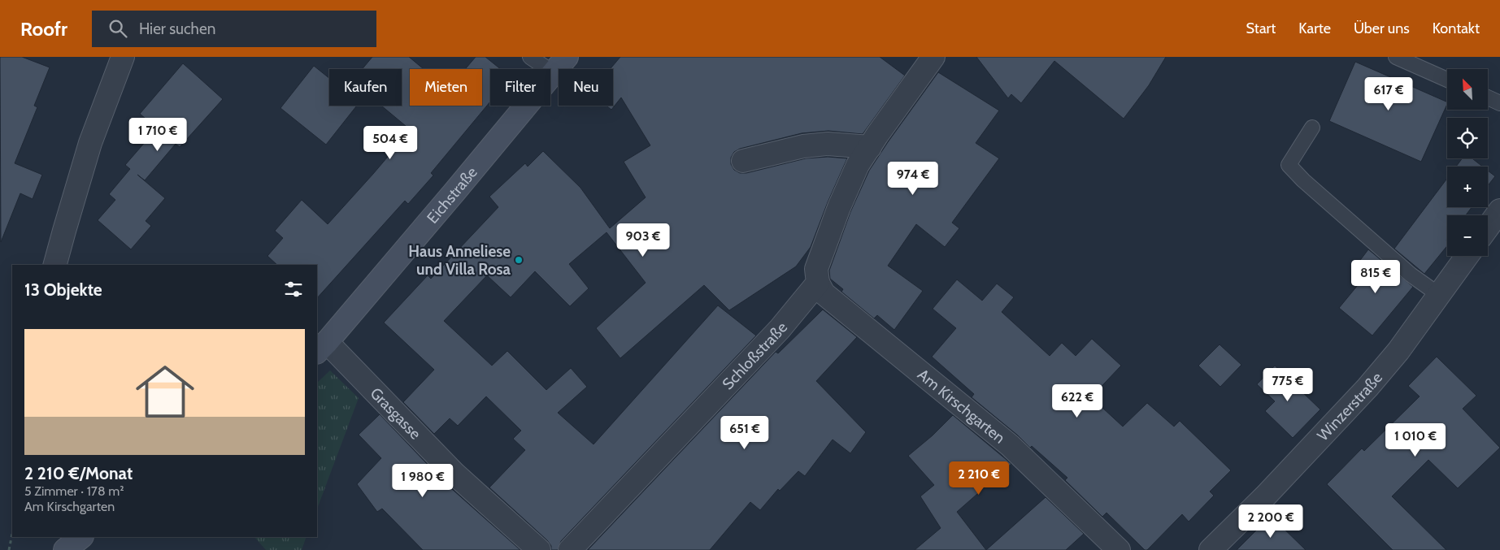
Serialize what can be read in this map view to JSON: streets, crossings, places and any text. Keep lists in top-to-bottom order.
{
  "streets": {
    "street": [
      "Eichstraße",
      "Schloßstraße",
      "Am Kirschgarten",
      "Winzerstraße",
      "Grasgasse"
    ]
  },
  "crossings": [
    ["Eichstraße", "Grasgasse"],
    ["Schloßstraße", "Am Kirschgarten"]
  ],
  "places": ["Haus Anneliese und Villa Rosa"],
  "north": "top left",
  "page": {
    "header": "Roofr",
    "search": "Hier suchen",
    "nav": [
      "Start",
      "Karte",
      "Über uns",
      "Kontakt"
    ],
    "map_buttons": ["+", "−"],
    "chip": [
      "Kaufen",
      "Mieten",
      "Filter",
      "Neu"
    ],
    "price": [
      "617 €",
      "1 710 €",
      "504 €",
      "974 €",
      "903 €",
      "815 €",
      "775 €",
      "622 €",
      "651 €",
      "1 010 €",
      "2 210 €",
      "1 980 €",
      "2 200 €"
    ],
    "heading": "13 Objekte",
    "list": [
      {
        "name": "2 210 €/Monat",
        "note": "5 Zimmer · 178 m² · Am Kirschgarten"
      }
    ]
  }
}
